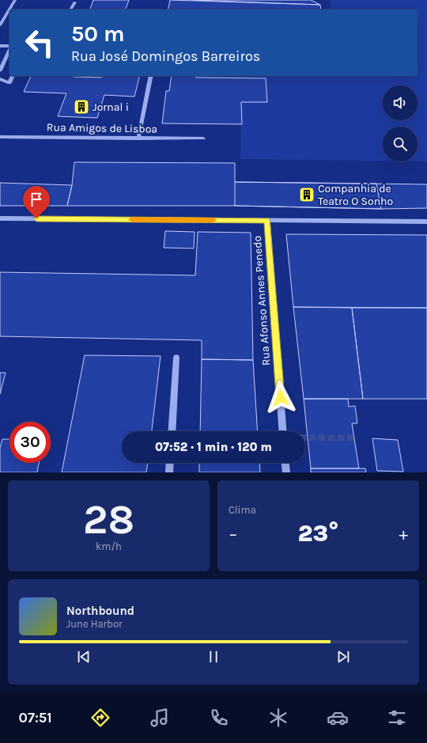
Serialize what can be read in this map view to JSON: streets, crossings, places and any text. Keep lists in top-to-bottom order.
{
  "streets": {
    "street": ["Rua Amigos de Lisboa", "Rua Afonso Annes Penedo"]
  },
  "places": {
    "building": ["Jornal i", "Companhia de Teatro O Sonho"]
  },
  "page": {
    "turn": ["50 m", "Rua José Domingos Barreiros"],
    "limit": "30",
    "trip": "07:52 · 1 min · 120 m",
    "tile": [
      ["28", "km/h"],
      "Clima"
    ],
    "heat": ["−", "23°", "+"],
    "song": ["Northbound", "June Harbor"],
    "tabs": "07:51"
  }
}
